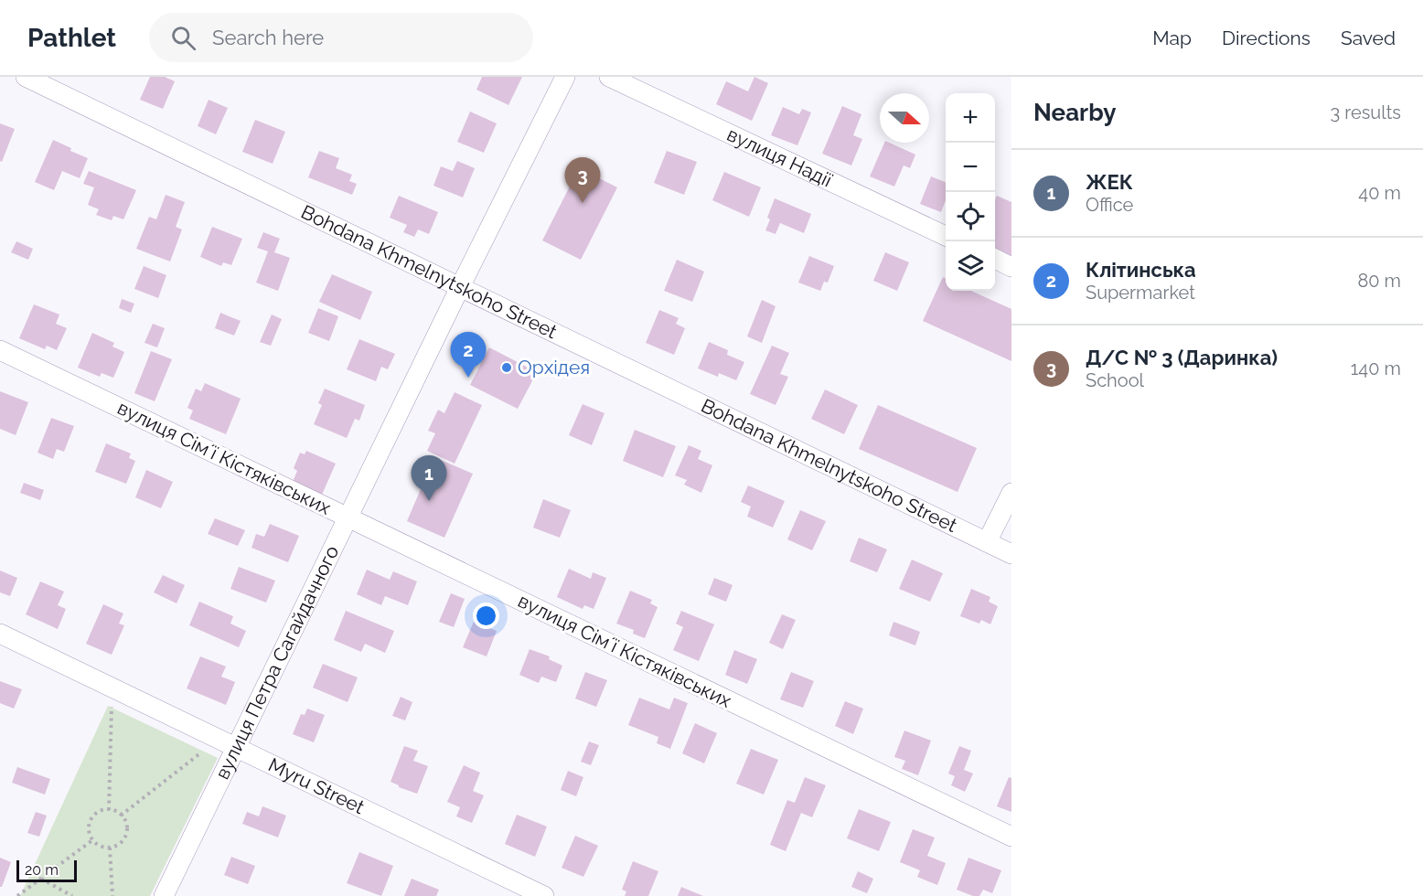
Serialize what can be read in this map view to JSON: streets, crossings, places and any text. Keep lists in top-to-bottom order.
{
  "streets": {
    "street": [
      "вулиця Надії",
      "Bohdana Khmelnytskoho Street",
      "вулиця Сімʼї Кістяківських",
      "вулиця Петра Сагайдачного",
      "Myru Street"
    ]
  },
  "crossings": [
    ["Bohdana Khmelnytskoho Street", "вулиця Петра Сагайдачного"],
    ["вулиця Сімʼї Кістяківських", "вулиця Петра Сагайдачного"],
    ["вулиця Петра Сагайдачного", "Myru Street"]
  ],
  "places": ["Орхідея"],
  "scale_bar": "20 m",
  "north": "right",
  "page": {
    "header": "Pathlet",
    "search": "Search here",
    "nav": ["Map", "Directions", "Saved"],
    "heading": ["Nearby", "3 results"],
    "map_buttons": ["+", "−"],
    "list": [
      {
        "mark": "1",
        "name": "ЖЕК",
        "note": "Office",
        "value": "40 m"
      },
      {
        "mark": "2",
        "name": "Клітинська",
        "note": "Supermarket",
        "value": "80 m"
      },
      {
        "mark": "3",
        "name": "Д/С № 3 (Даринка)",
        "note": "School",
        "value": "140 m"
      }
    ],
    "pins": ["3", "2", "1"],
    "scale": "20 m"
  }
}
